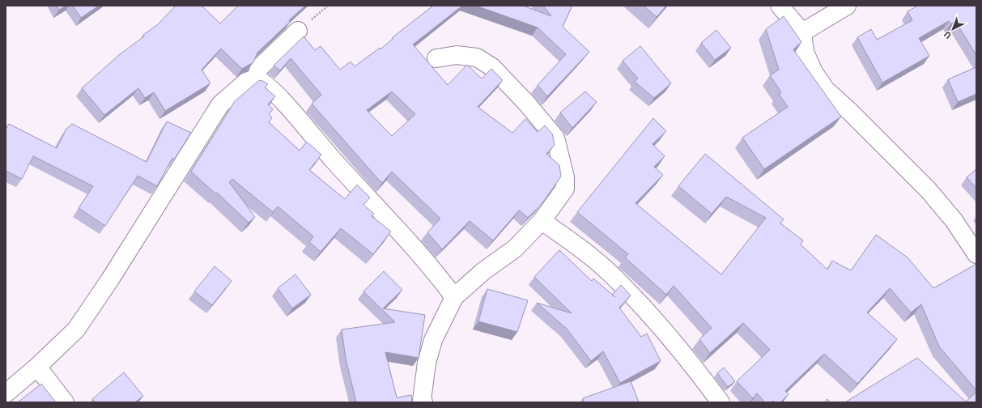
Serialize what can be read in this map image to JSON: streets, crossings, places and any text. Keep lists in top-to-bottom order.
{
  "north": "bottom left"
}
